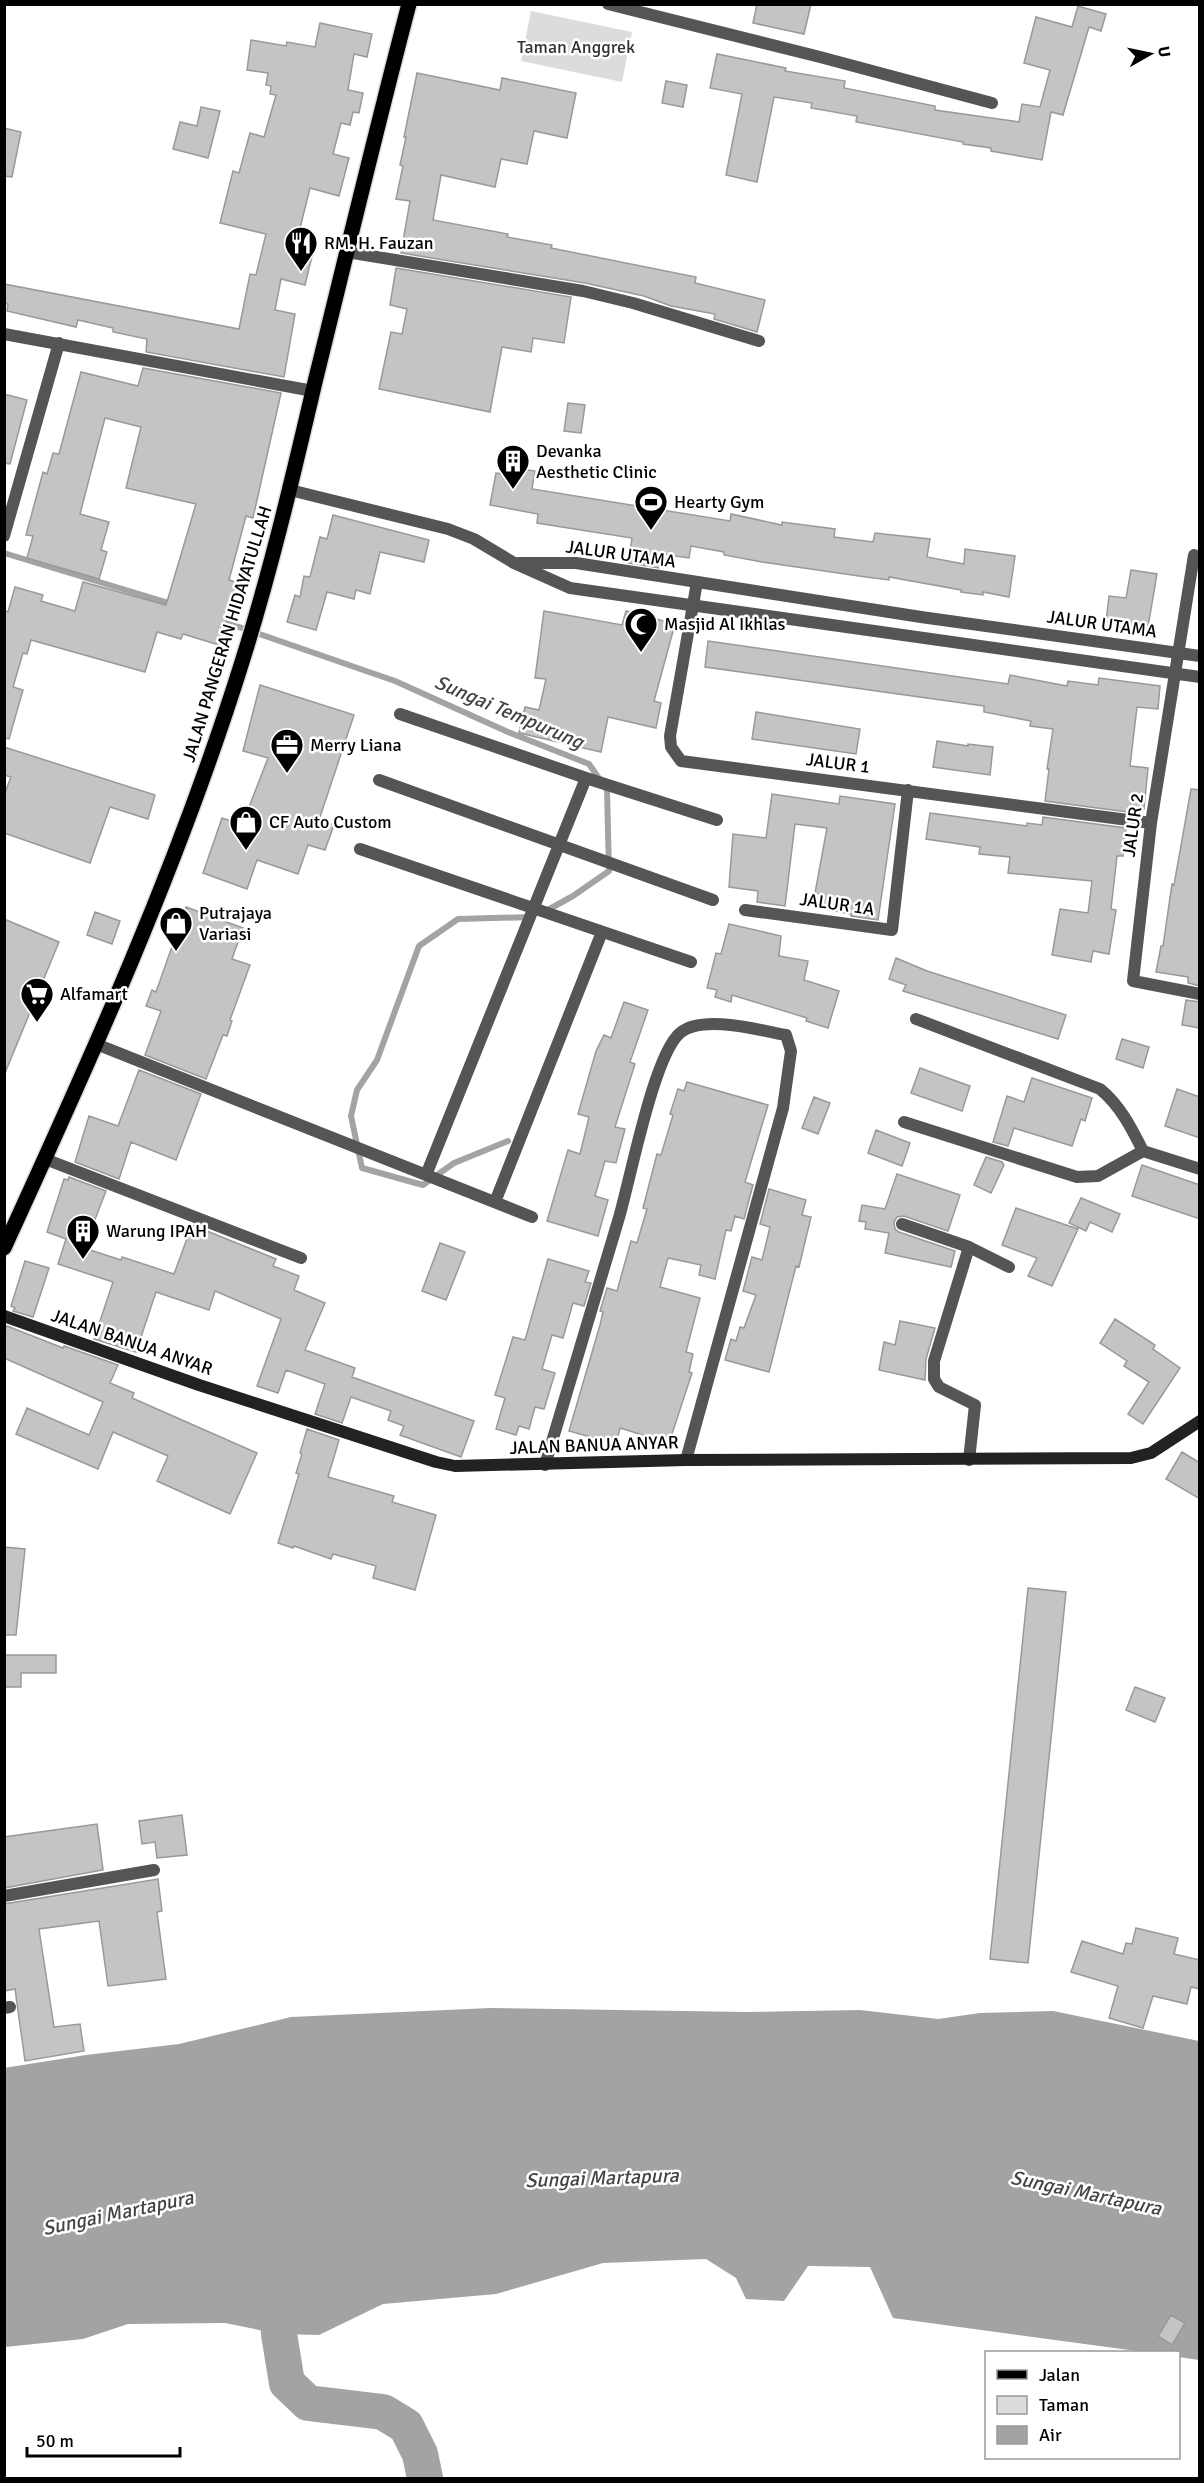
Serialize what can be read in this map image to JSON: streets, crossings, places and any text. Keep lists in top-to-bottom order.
{
  "streets": {
    "main road": ["JALAN PANGERAN HIDAYATULLAH"],
    "street": [
      "JALUR UTAMA",
      "JALUR 1",
      "JALUR 2",
      "JALUR 1A",
      "JALAN BANUA ANYAR"
    ]
  },
  "crossings": [
    ["JALUR UTAMA", "JALUR 1"],
    ["JALUR UTAMA", "JALUR 2"],
    ["JALUR 1", "JALUR 2"],
    ["JALUR 1", "JALUR 1A"]
  ],
  "water": ["Sungai Tempurung", "Sungai Martapura"],
  "parks": ["Taman Anggrek"],
  "places": {
    "restaurant": ["RM. H. Fauzan"],
    "building": ["Devanka Aesthetic Clinic", "Warung IPAH"],
    "sports": ["Hearty Gym"],
    "mosque": ["Masjid Al Ikhlas"],
    "office": ["Merry Liana"],
    "shop": ["CF Auto Custom", "Putrajaya Variasi"],
    "supermarket": ["Alfamart"]
  },
  "legend": ["Jalan", "Taman", "Air"],
  "scale_bar": "50 m",
  "north": "right"
}
